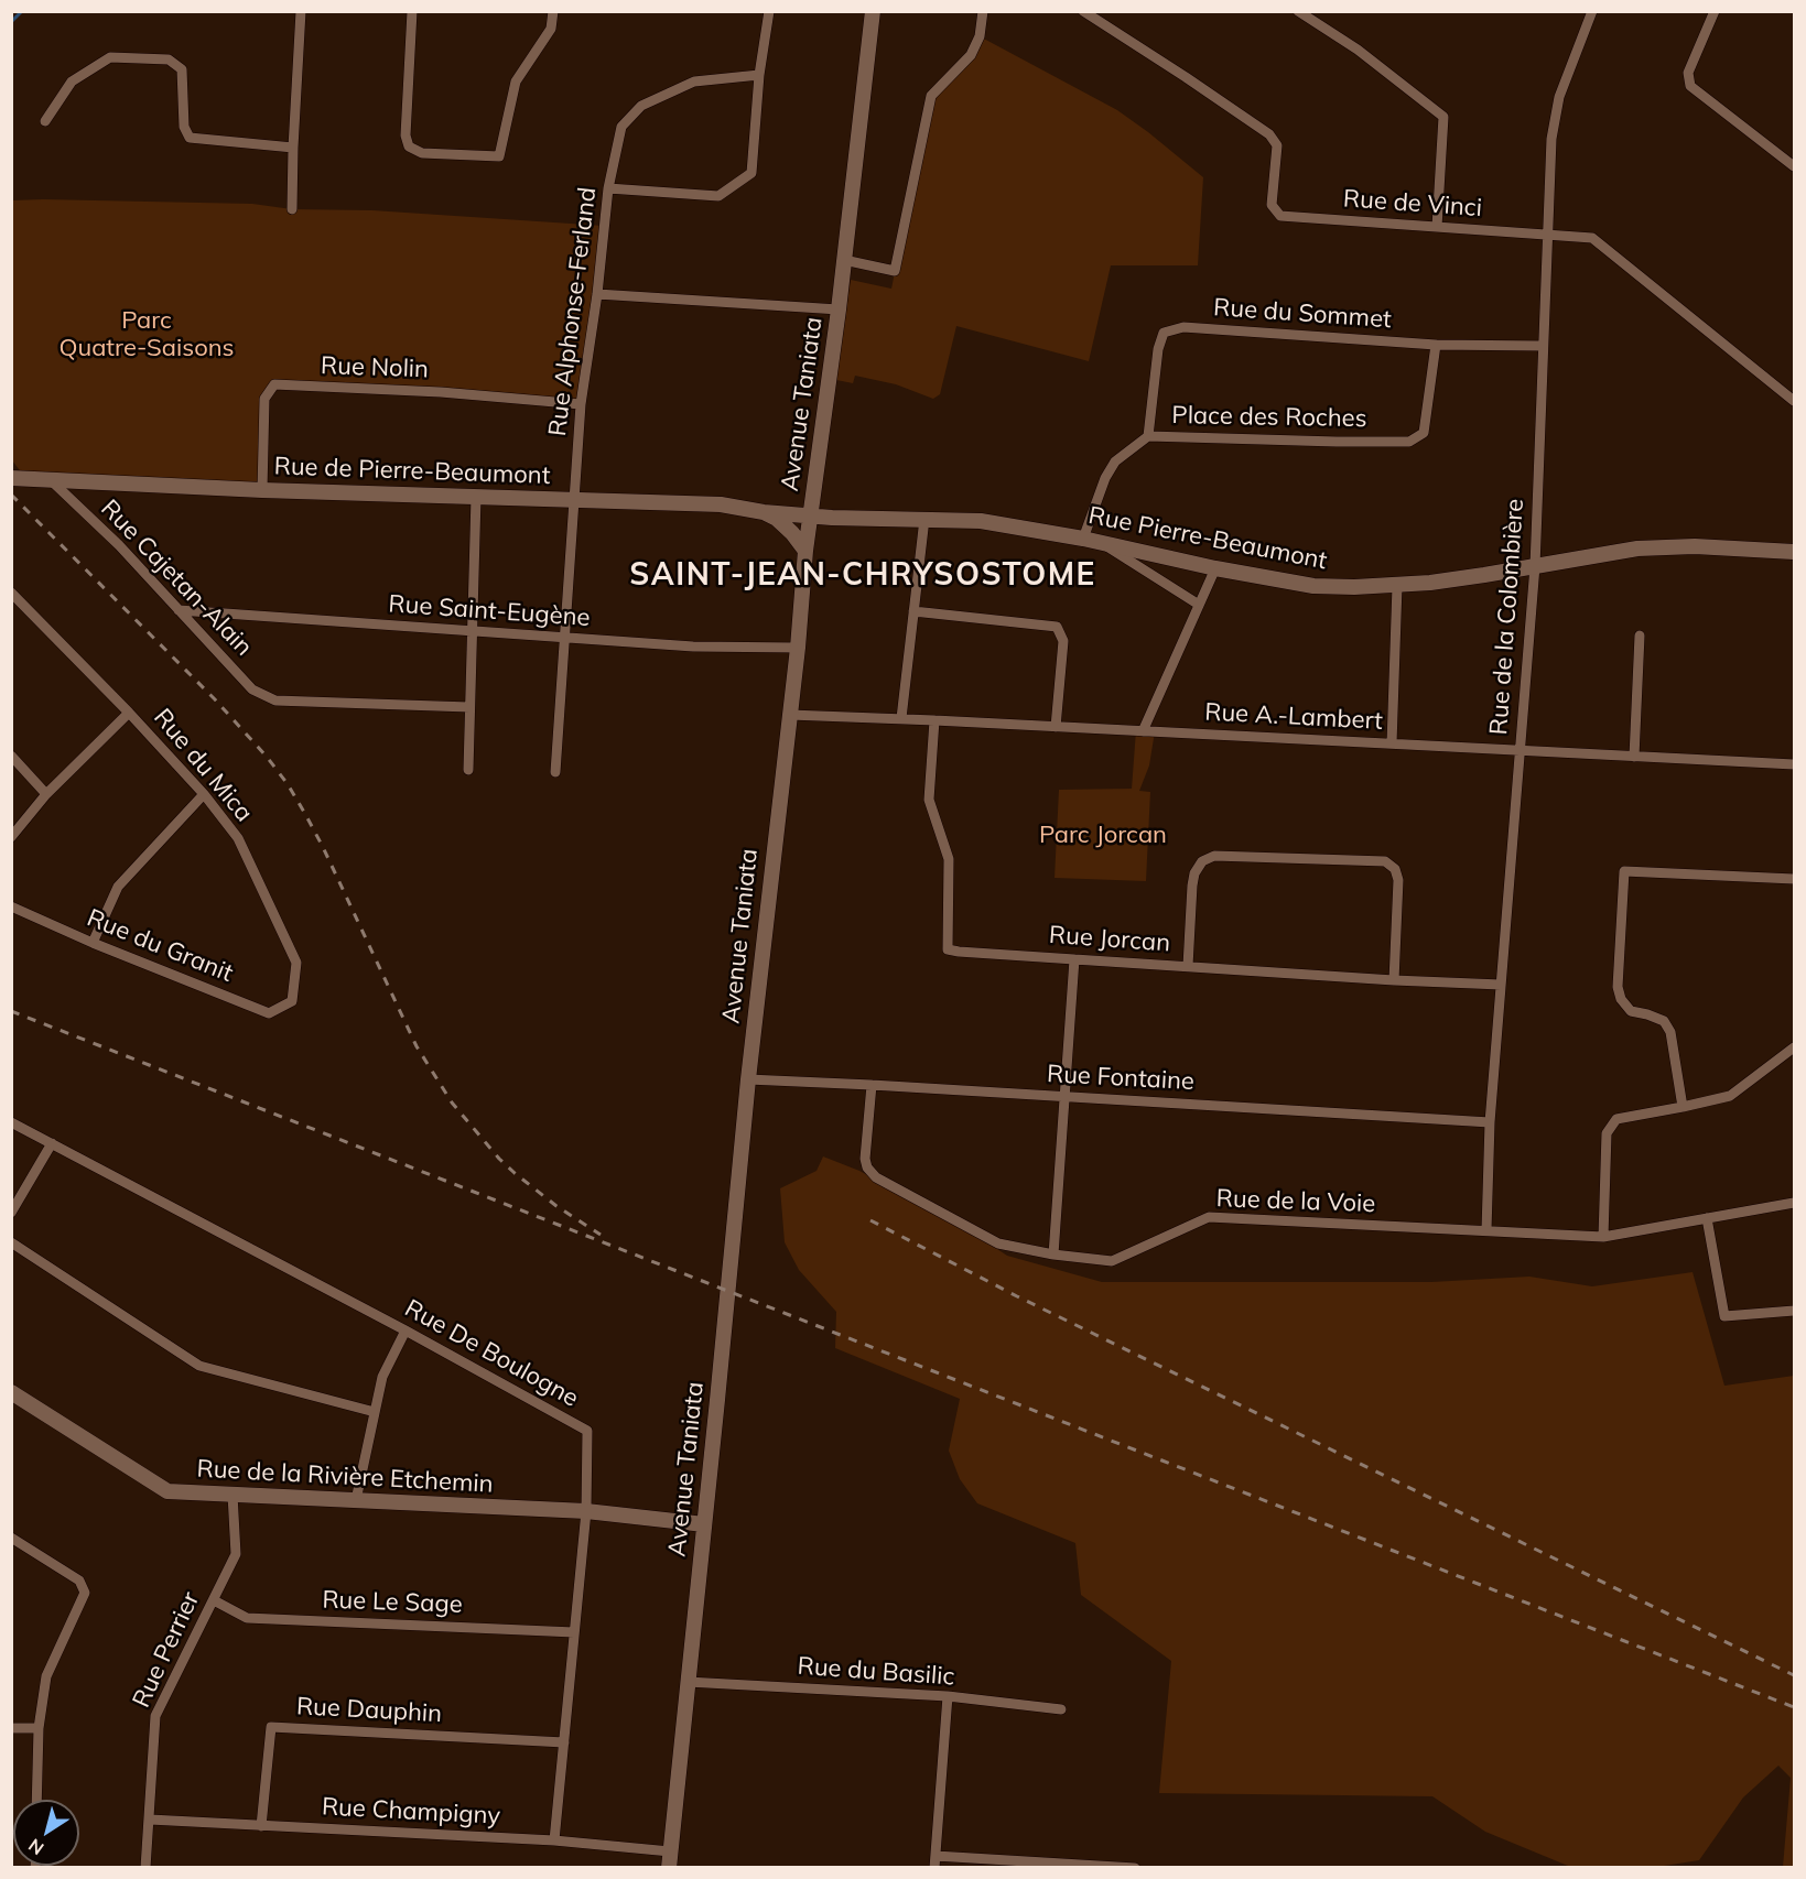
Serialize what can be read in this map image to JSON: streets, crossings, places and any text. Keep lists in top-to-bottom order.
{
  "streets": {
    "main road": [
      "Avenue Taniata",
      "Rue de Pierre-Beaumont",
      "Rue Pierre-Beaumont",
      "Rue de la Rivière Etchemin"
    ],
    "street": [
      "Rue de Vinci",
      "Rue Alphonse-Ferland",
      "Rue du Sommet",
      "Rue Nolin",
      "Place des Roches",
      "Rue Cajetan-Alain",
      "Rue Saint-Eugène",
      "Rue de la Colombière",
      "Rue A.-Lambert",
      "Rue du Mica",
      "Rue Jorcan",
      "Rue du Granit",
      "Rue Fontaine",
      "Rue de la Voie",
      "Rue De Boulogne",
      "Rue Le Sage",
      "Rue Perrier",
      "Rue du Basilic",
      "Rue Dauphin",
      "Rue Champigny"
    ]
  },
  "crossings": [
    ["Rue de Vinci", "Rue de la Colombière"],
    ["Rue Alphonse-Ferland", "Rue Nolin"],
    ["Rue Alphonse-Ferland", "Rue de Pierre-Beaumont"],
    ["Rue Alphonse-Ferland", "Rue Saint-Eugène"],
    ["Rue du Sommet", "Place des Roches"],
    ["Rue du Sommet", "Rue de la Colombière"],
    ["Rue Nolin", "Rue de Pierre-Beaumont"],
    ["Avenue Taniata", "Rue de Pierre-Beaumont"],
    ["Avenue Taniata", "Rue Pierre-Beaumont"],
    ["Avenue Taniata", "Rue Saint-Eugène"],
    ["Avenue Taniata", "Rue A.-Lambert"],
    ["Avenue Taniata", "Rue Fontaine"],
    ["Avenue Taniata", "Rue de la Rivière Etchemin"],
    ["Avenue Taniata", "Rue du Basilic"],
    ["Avenue Taniata", "Rue Champigny"],
    ["Place des Roches", "Rue Pierre-Beaumont"],
    ["Rue de Pierre-Beaumont", "Rue Pierre-Beaumont"],
    ["Rue de Pierre-Beaumont", "Rue Cajetan-Alain"],
    ["Rue Pierre-Beaumont", "Rue de la Colombière"],
    ["Rue Cajetan-Alain", "Rue Saint-Eugène"],
    ["Rue de la Colombière", "Rue A.-Lambert"],
    ["Rue de la Colombière", "Rue Jorcan"],
    ["Rue de la Colombière", "Rue Fontaine"],
    ["Rue de la Colombière", "Rue de la Voie"],
    ["Rue A.-Lambert", "Rue Jorcan"],
    ["Rue du Mica", "Rue du Granit"],
    ["Rue Fontaine", "Rue de la Voie"],
    ["Rue De Boulogne", "Rue de la Rivière Etchemin"],
    ["Rue De Boulogne", "Rue Le Sage"],
    ["Rue De Boulogne", "Rue Dauphin"],
    ["Rue De Boulogne", "Rue Champigny"],
    ["Rue de la Rivière Etchemin", "Rue Perrier"],
    ["Rue Le Sage", "Rue Perrier"],
    ["Rue Perrier", "Rue Champigny"],
    ["Rue Dauphin", "Rue Champigny"]
  ],
  "districts": ["SAINT-JEAN-CHRYSOSTOME"],
  "parks": ["Parc Quatre-Saisons", "Parc Jorcan"],
  "north": "bottom left"
}
